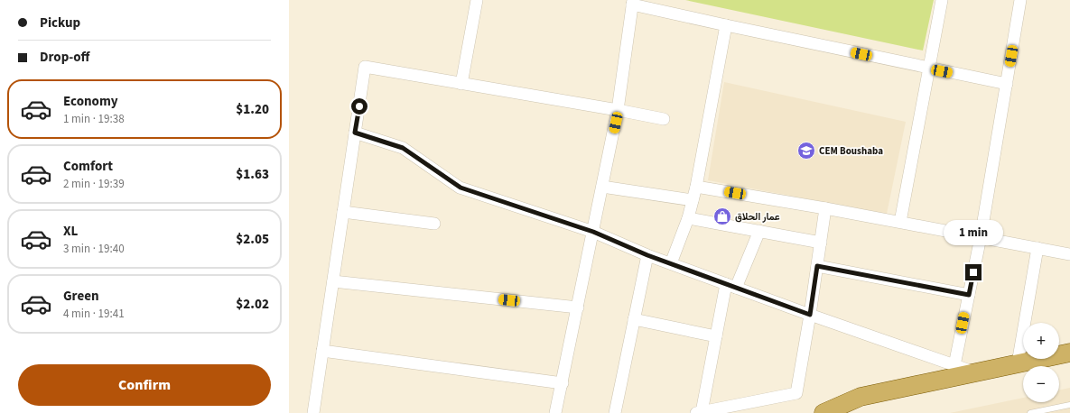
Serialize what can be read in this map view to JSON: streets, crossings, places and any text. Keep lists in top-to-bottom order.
{
  "places": {
    "school or university": ["CEM Boushaba"],
    "shop": ["عمار الحلاق"]
  },
  "page": {
    "banner": ["Pickup", "Drop-off"],
    "list": [
      {
        "name": "Economy",
        "note": "1 min · 19:38",
        "value": "$1.20"
      },
      {
        "name": "Comfort",
        "note": "2 min · 19:39",
        "value": "$1.63"
      },
      {
        "name": "XL",
        "note": "3 min · 19:40",
        "value": "$2.05"
      },
      {
        "name": "Green",
        "note": "4 min · 19:41",
        "value": "$2.02"
      }
    ],
    "bubble": "1 min",
    "map_buttons": ["+", "−"],
    "buttons": "Confirm"
  }
}
